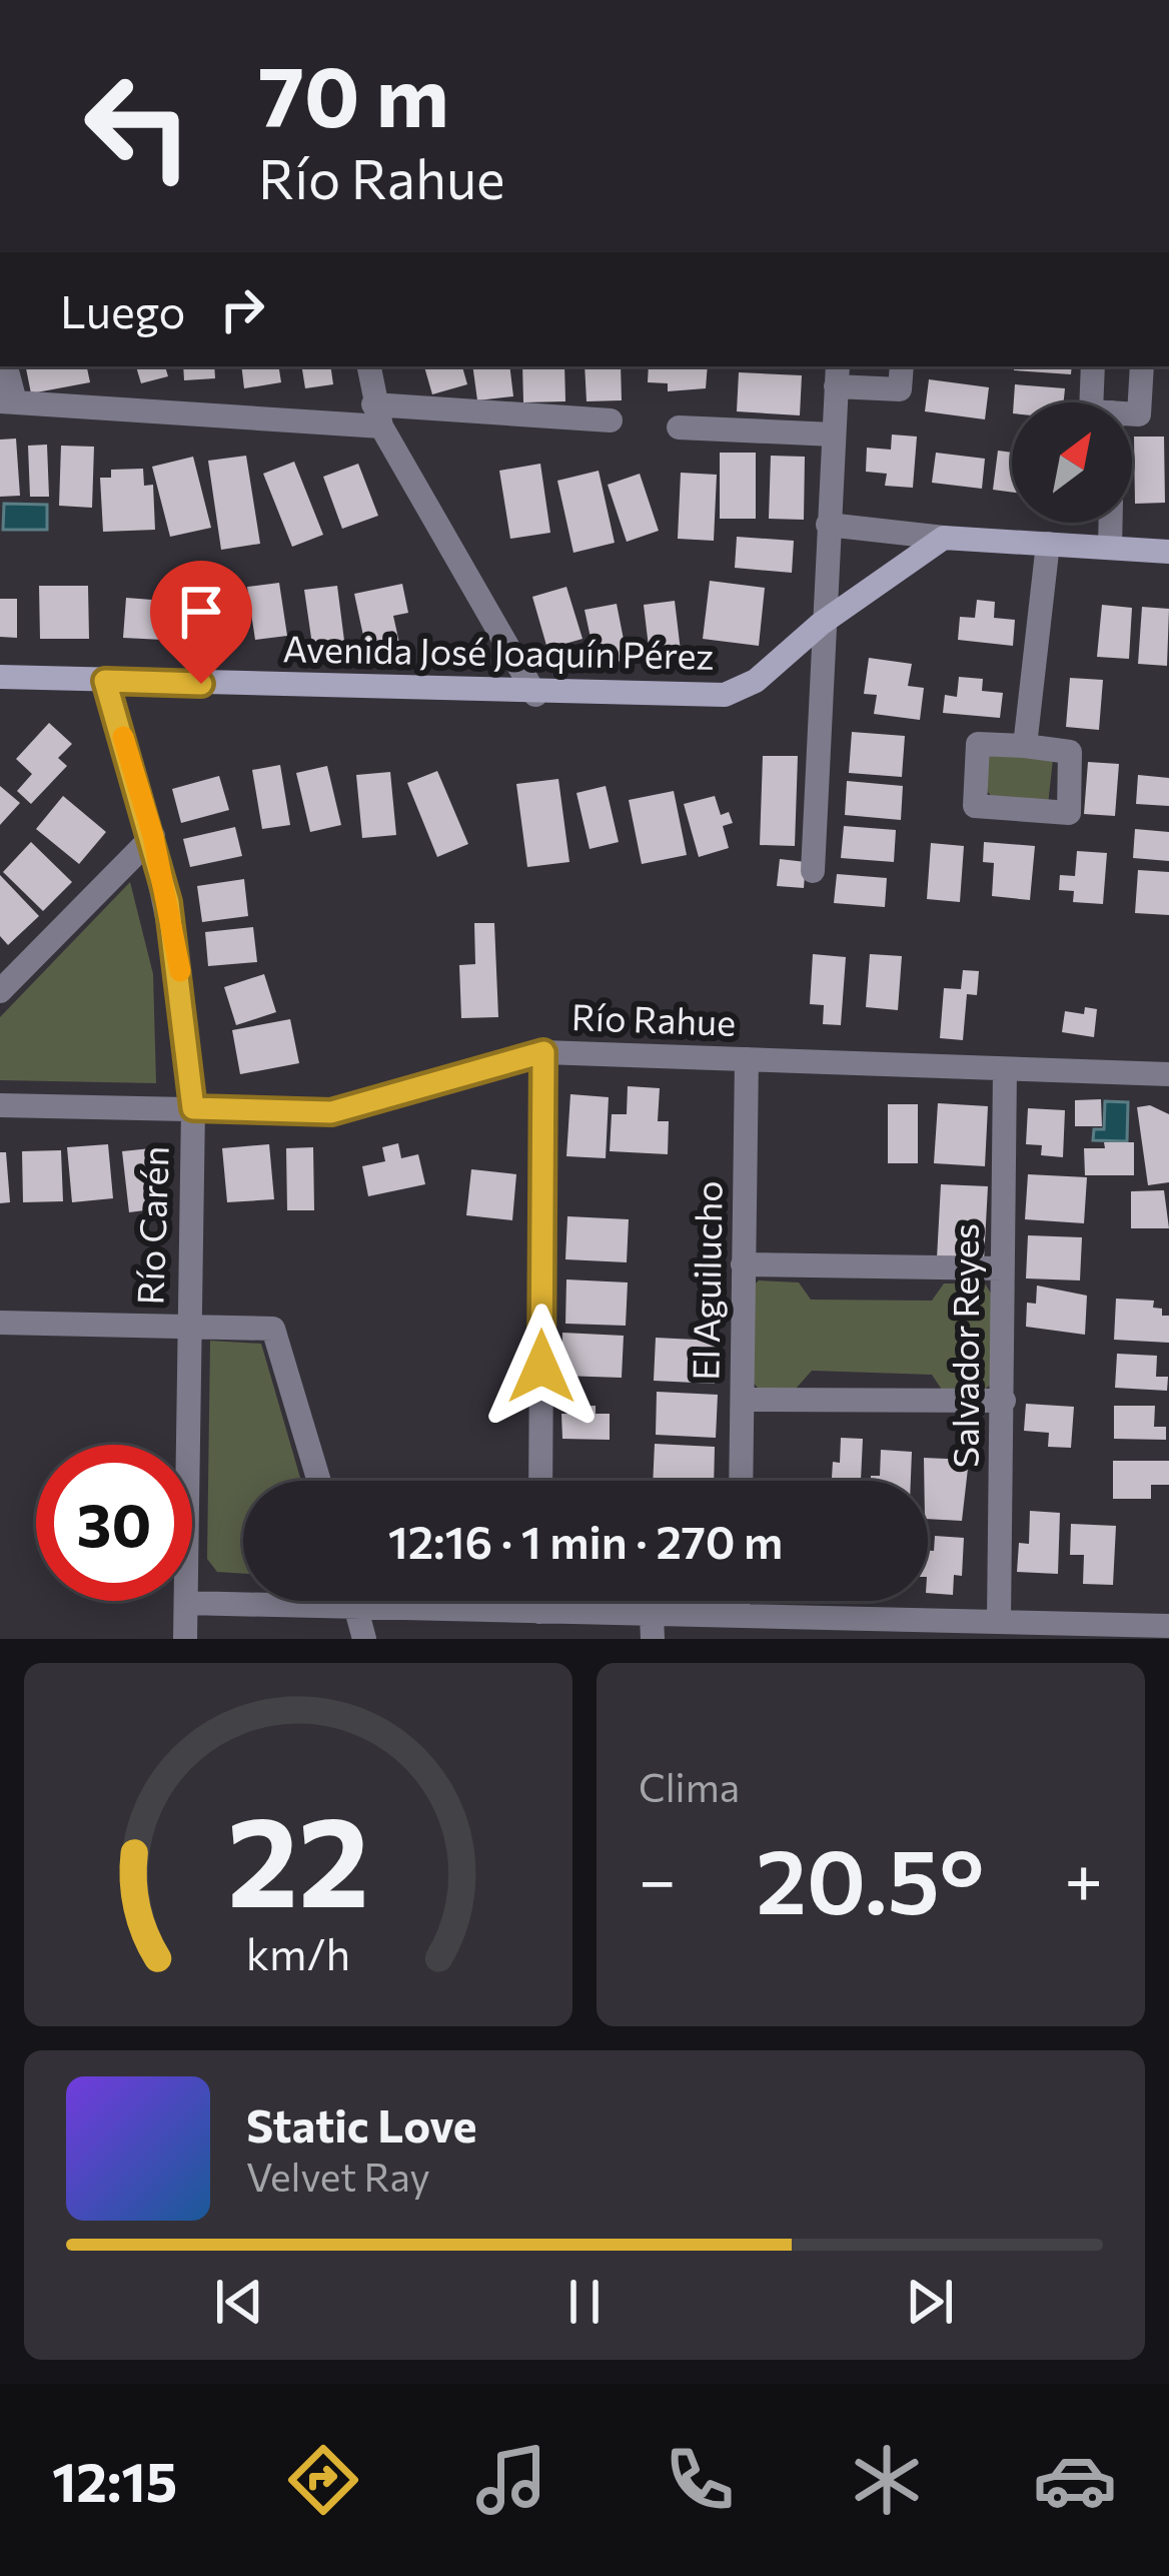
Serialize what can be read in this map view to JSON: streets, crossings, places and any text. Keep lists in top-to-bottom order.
{
  "streets": {
    "main road": ["Avenida José Joaquín Pérez"],
    "street": [
      "Río Rahue",
      "Río Carén",
      "El Aguilucho",
      "Salvador Reyes"
    ]
  },
  "crossings": [
    ["Avenida José Joaquín Pérez", "Río Carén"],
    ["Río Rahue", "Río Carén"],
    ["Río Rahue", "El Aguilucho"],
    ["Río Rahue", "Salvador Reyes"]
  ],
  "north": "top right",
  "page": {
    "turn": ["70 m", "Río Rahue"],
    "then": "Luego",
    "limit": "30",
    "trip": "12:16 · 1 min · 270 m",
    "tile": "Clima",
    "heat": ["−", "20.5°", "+"],
    "song": ["Static Love", "Velvet Ray"],
    "tabs": "12:15",
    "gauge": ["22", "km/h"]
  }
}
